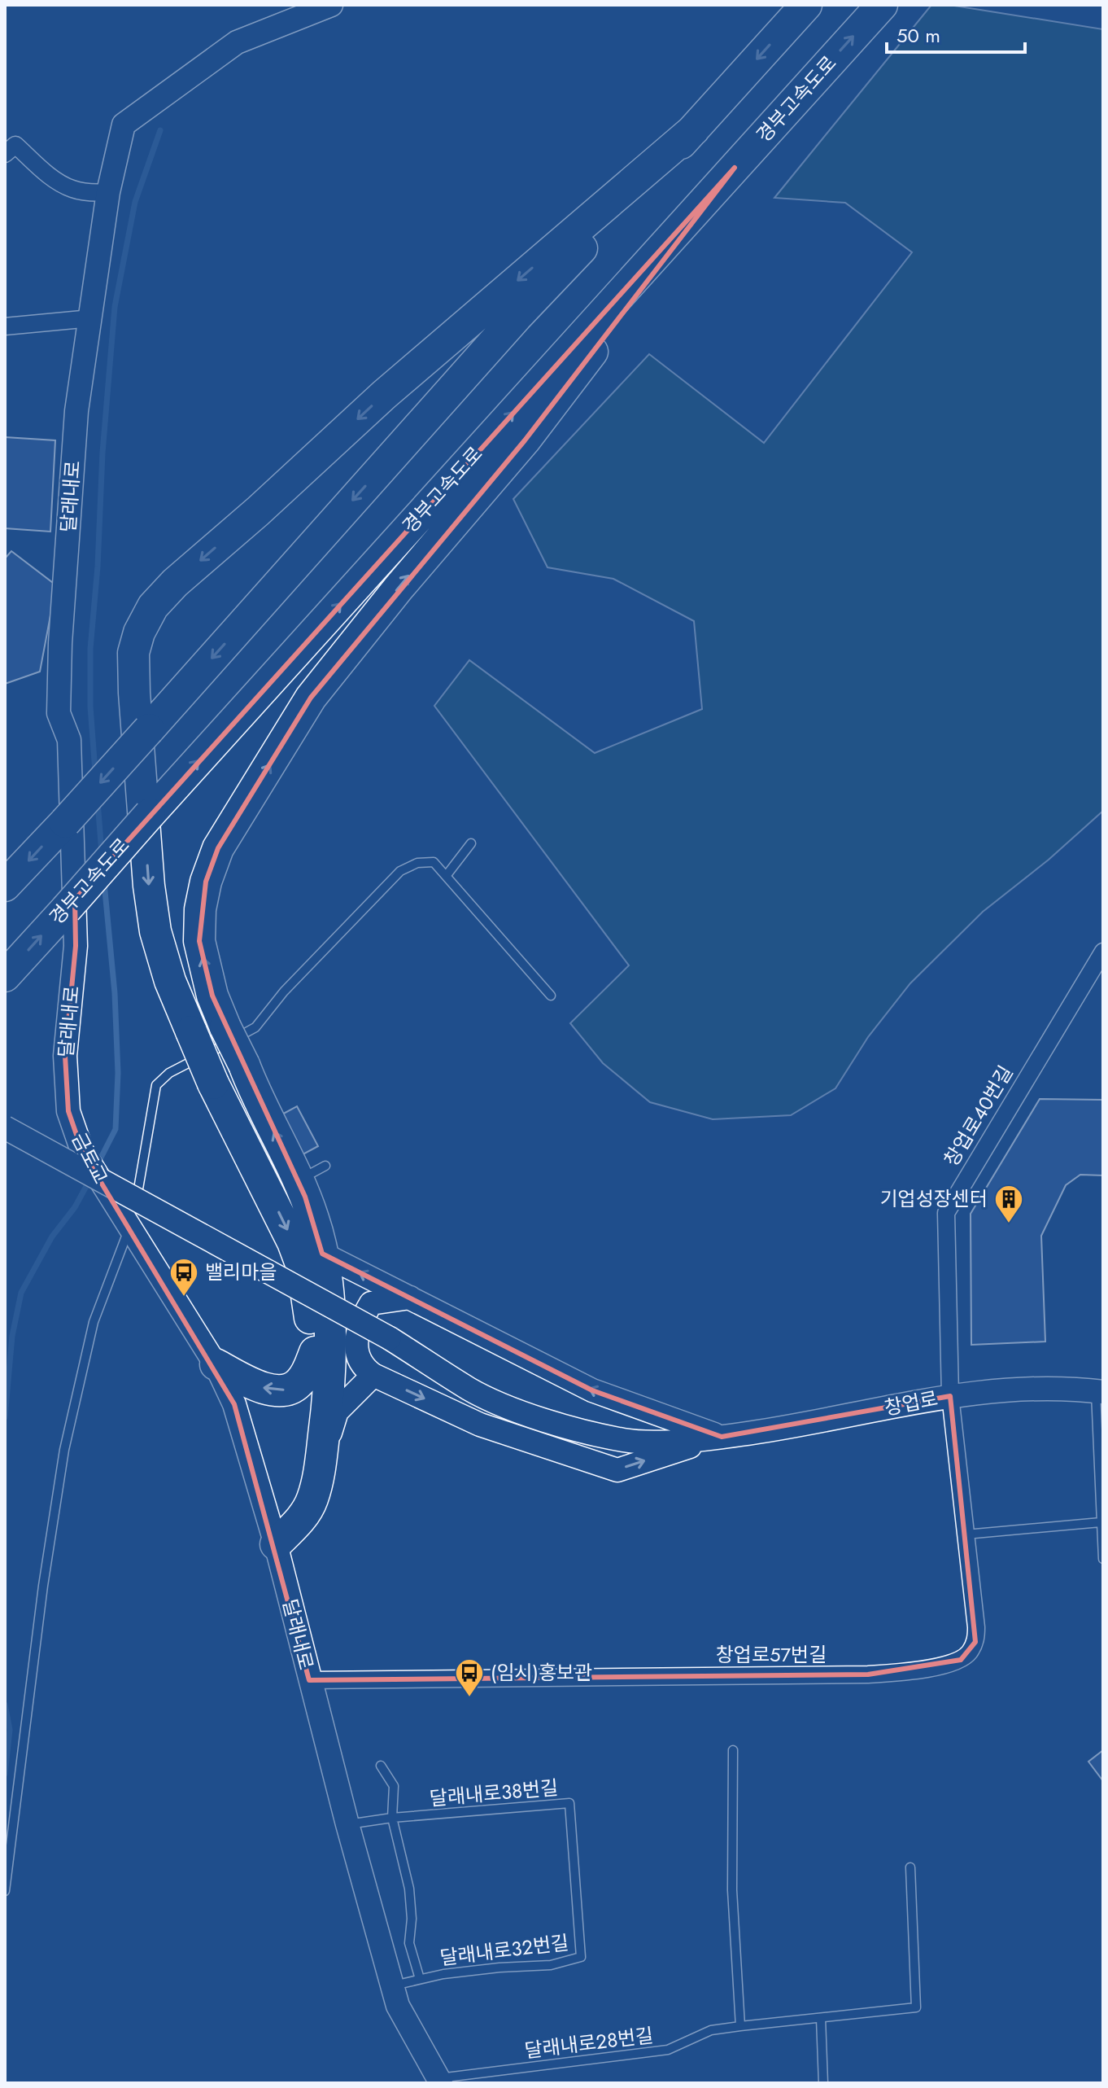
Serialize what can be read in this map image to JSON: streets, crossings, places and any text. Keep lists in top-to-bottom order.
{
  "streets": {
    "highway": ["경부고속도로"],
    "street": [
      "달래내로",
      "창업로40번길",
      "금토교",
      "창업로",
      "창업로57번길"
    ],
    "lane": ["달래내로38번길", "달래내로32번길", "달래내로28번길"]
  },
  "crossings": [
    ["달래내로", "금토교"],
    ["달래내로", "창업로57번길"],
    ["달래내로", "달래내로38번길"],
    ["달래내로", "달래내로32번길"],
    ["달래내로", "달래내로28번길"],
    ["창업로40번길", "창업로"],
    ["창업로40번길", "창업로57번길"],
    ["창업로", "창업로57번길"],
    ["달래내로38번길", "달래내로32번길"]
  ],
  "places": {
    "building": ["기업성장센터"],
    "bus stop": ["밸리마을", "(임시)홍보관"]
  },
  "scale_bar": "50 m"
}
